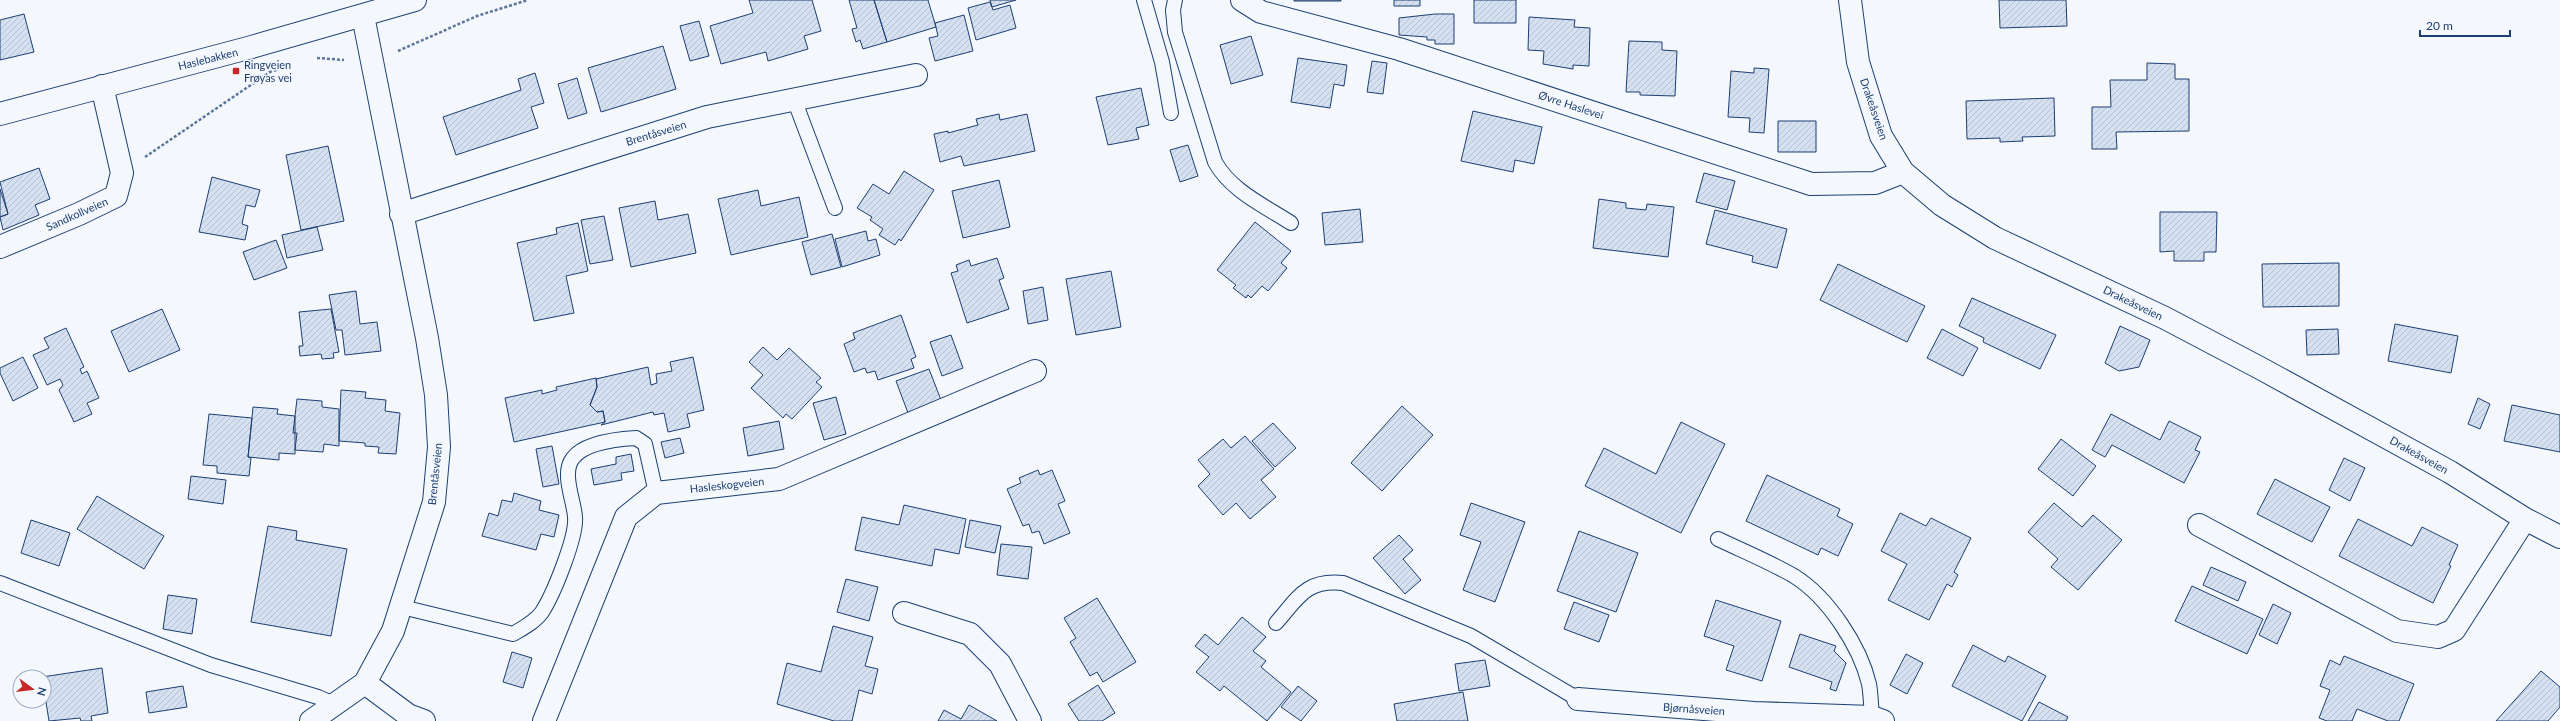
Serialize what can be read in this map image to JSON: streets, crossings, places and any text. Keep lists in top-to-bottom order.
{
  "streets": {
    "street": [
      "Haslebakken",
      "Øvre Haslevei",
      "Drakeåsveien",
      "Brentåsveien",
      "Sandkollveien",
      "Hasleskogveien",
      "Bjørnåsveien"
    ]
  },
  "crossings": [
    ["Haslebakken", "Brentåsveien"],
    ["Haslebakken", "Sandkollveien"],
    ["Øvre Haslevei", "Drakeåsveien"]
  ],
  "places": {
    "transit": ["Ringveien Frøyas vei"]
  },
  "scale_bar": "20 m",
  "north": "right"
}
